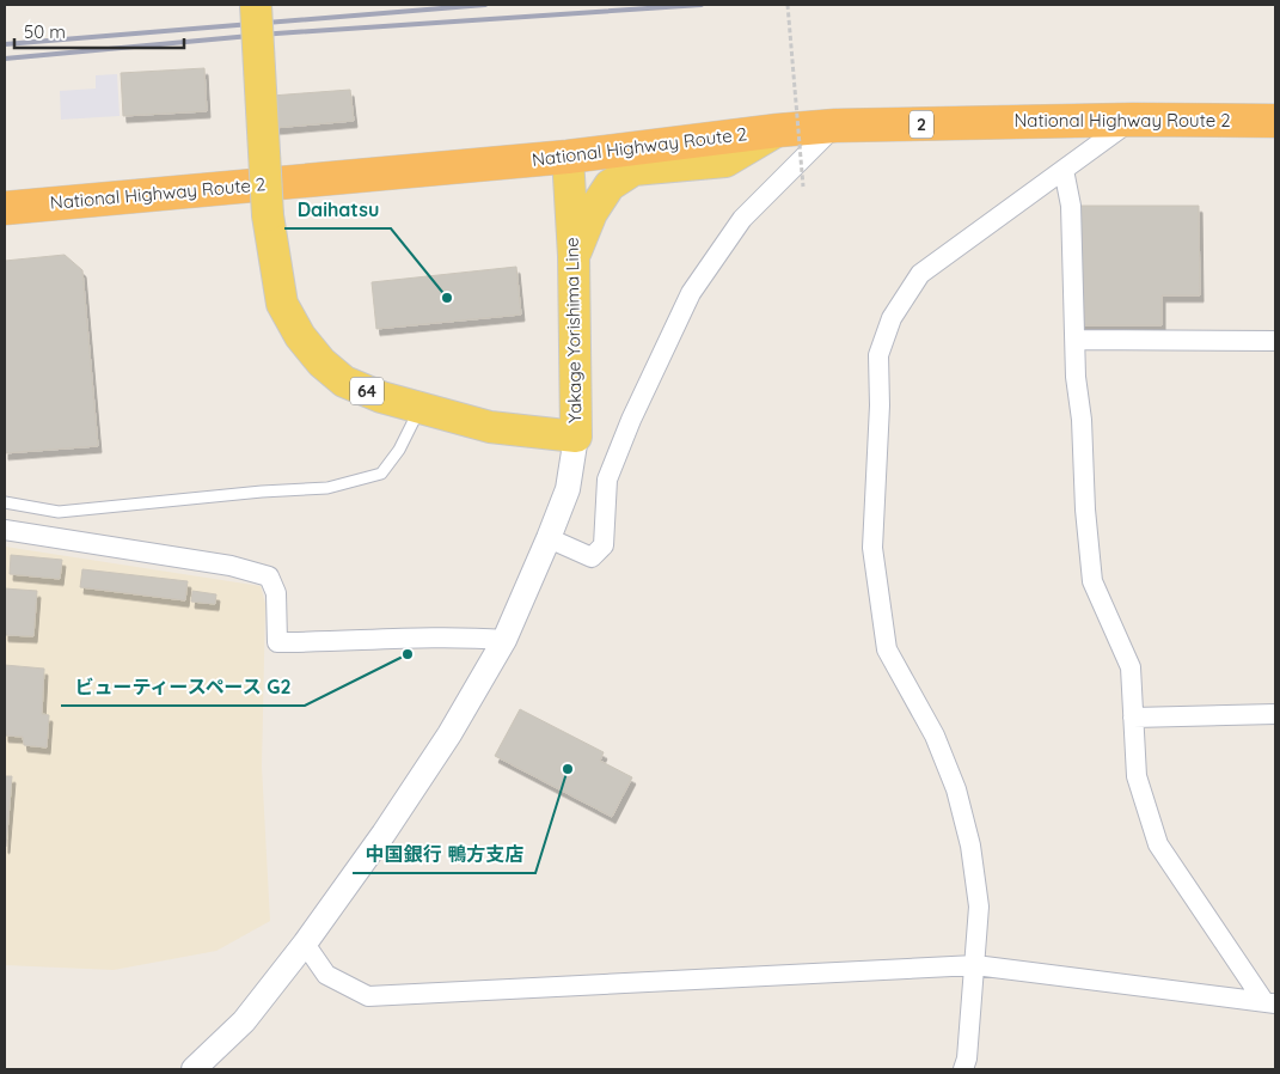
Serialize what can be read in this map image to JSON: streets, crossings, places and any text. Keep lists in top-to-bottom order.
{
  "streets": {
    "highway": ["National Highway Route 2", "2"],
    "main road": ["Yakage Yorishima Line", "64"]
  },
  "crossings": [
    ["National Highway Route 2", "Yakage Yorishima Line"]
  ],
  "places": ["Daihatsu", "ビューティースペース G2", "中国銀行 鴨方支店"],
  "scale_bar": "50 m"
}
